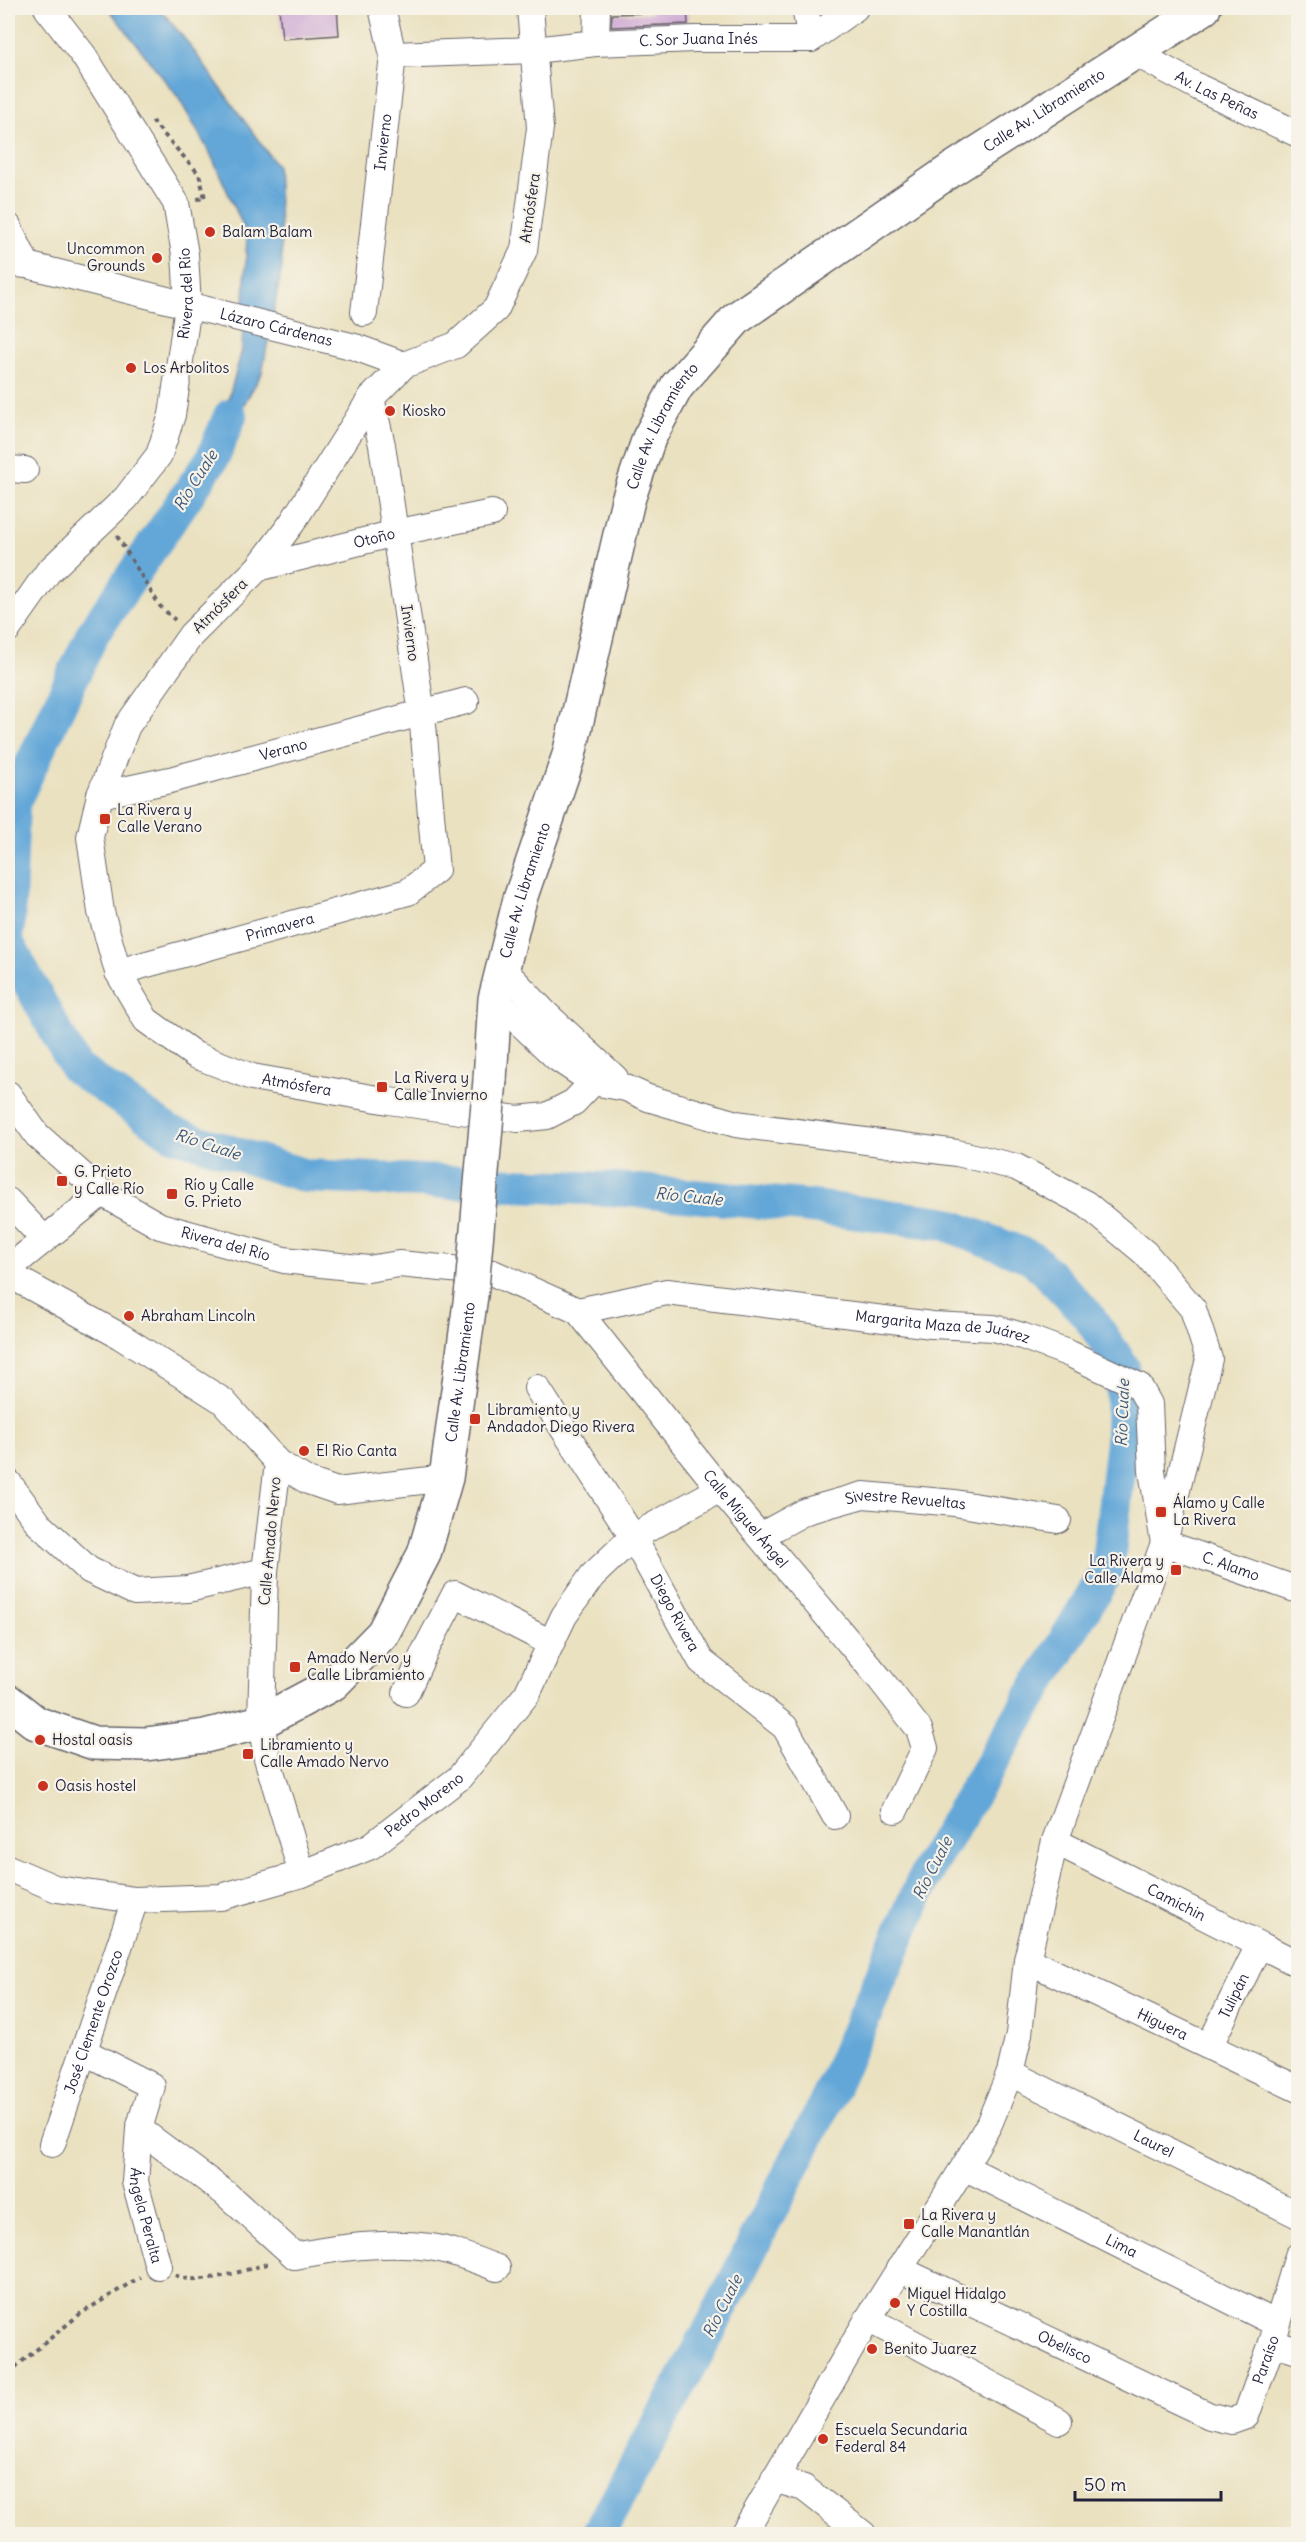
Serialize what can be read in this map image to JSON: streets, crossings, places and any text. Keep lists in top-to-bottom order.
{
  "streets": {
    "main road": ["Calle Av. Libramiento"],
    "street": [
      "C. Sor Juana Inés",
      "Av. Las Peñas",
      "Invierno",
      "Atmósfera",
      "Rivera del Río",
      "Lázaro Cárdenas",
      "Otoño",
      "Verano",
      "Primavera",
      "Margarita Maza de Juárez",
      "Sivestre Revueltas",
      "Calle Miguel Ángel",
      "Calle Amado Nervo",
      "C. Alamo",
      "Diego Rivera",
      "Pedro Moreno",
      "Camichin",
      "Tulipán",
      "José Clemente Orozco",
      "Higuera",
      "Laurel",
      "Ángela Peralta",
      "Lima",
      "Obelisco",
      "Paraíso"
    ]
  },
  "crossings": [
    ["C. Sor Juana Inés", "Invierno"],
    ["C. Sor Juana Inés", "Atmósfera"],
    ["Av. Las Peñas", "Calle Av. Libramiento"],
    ["Calle Av. Libramiento", "Rivera del Río"],
    ["Calle Av. Libramiento", "Calle Miguel Ángel"],
    ["Calle Av. Libramiento", "Calle Amado Nervo"],
    ["Invierno", "Atmósfera"],
    ["Invierno", "Otoño"],
    ["Invierno", "Verano"],
    ["Invierno", "Primavera"],
    ["Atmósfera", "Lázaro Cárdenas"],
    ["Atmósfera", "Otoño"],
    ["Atmósfera", "Verano"],
    ["Atmósfera", "Primavera"],
    ["Rivera del Río", "Lázaro Cárdenas"],
    ["Rivera del Río", "Calle Miguel Ángel"],
    ["Margarita Maza de Juárez", "Calle Miguel Ángel"],
    ["Margarita Maza de Juárez", "C. Alamo"],
    ["Sivestre Revueltas", "Calle Miguel Ángel"],
    ["Calle Miguel Ángel", "Pedro Moreno"],
    ["Calle Amado Nervo", "Pedro Moreno"],
    ["Diego Rivera", "Pedro Moreno"],
    ["Pedro Moreno", "José Clemente Orozco"],
    ["Camichin", "Tulipán"],
    ["Tulipán", "Higuera"],
    ["José Clemente Orozco", "Ángela Peralta"],
    ["Lima", "Paraíso"],
    ["Obelisco", "Paraíso"]
  ],
  "water": ["Río Cuale"],
  "places": {
    "other": [
      "Balam Balam",
      "Uncommon Grounds",
      "Los Arbolitos",
      "Kiosko",
      "Abraham Lincoln",
      "El Rio Canta",
      "Hostal oasis",
      "Oasis hostel",
      "Miguel Hidalgo Y Costilla",
      "Benito Juarez",
      "Escuela Secundaria Federal 84"
    ],
    "transit": [
      "La Rivera y Calle Verano",
      "La Rivera y Calle Invierno",
      "G. Prieto y Calle Río",
      "Río y Calle G. Prieto",
      "Libramiento y Andador Diego Rivera",
      "Álamo y Calle La Rivera",
      "La Rivera y Calle Álamo",
      "Amado Nervo y Calle Libramiento",
      "Libramiento y Calle Amado Nervo",
      "La Rivera y Calle Manantlán"
    ]
  },
  "scale_bar": "50 m"
}
